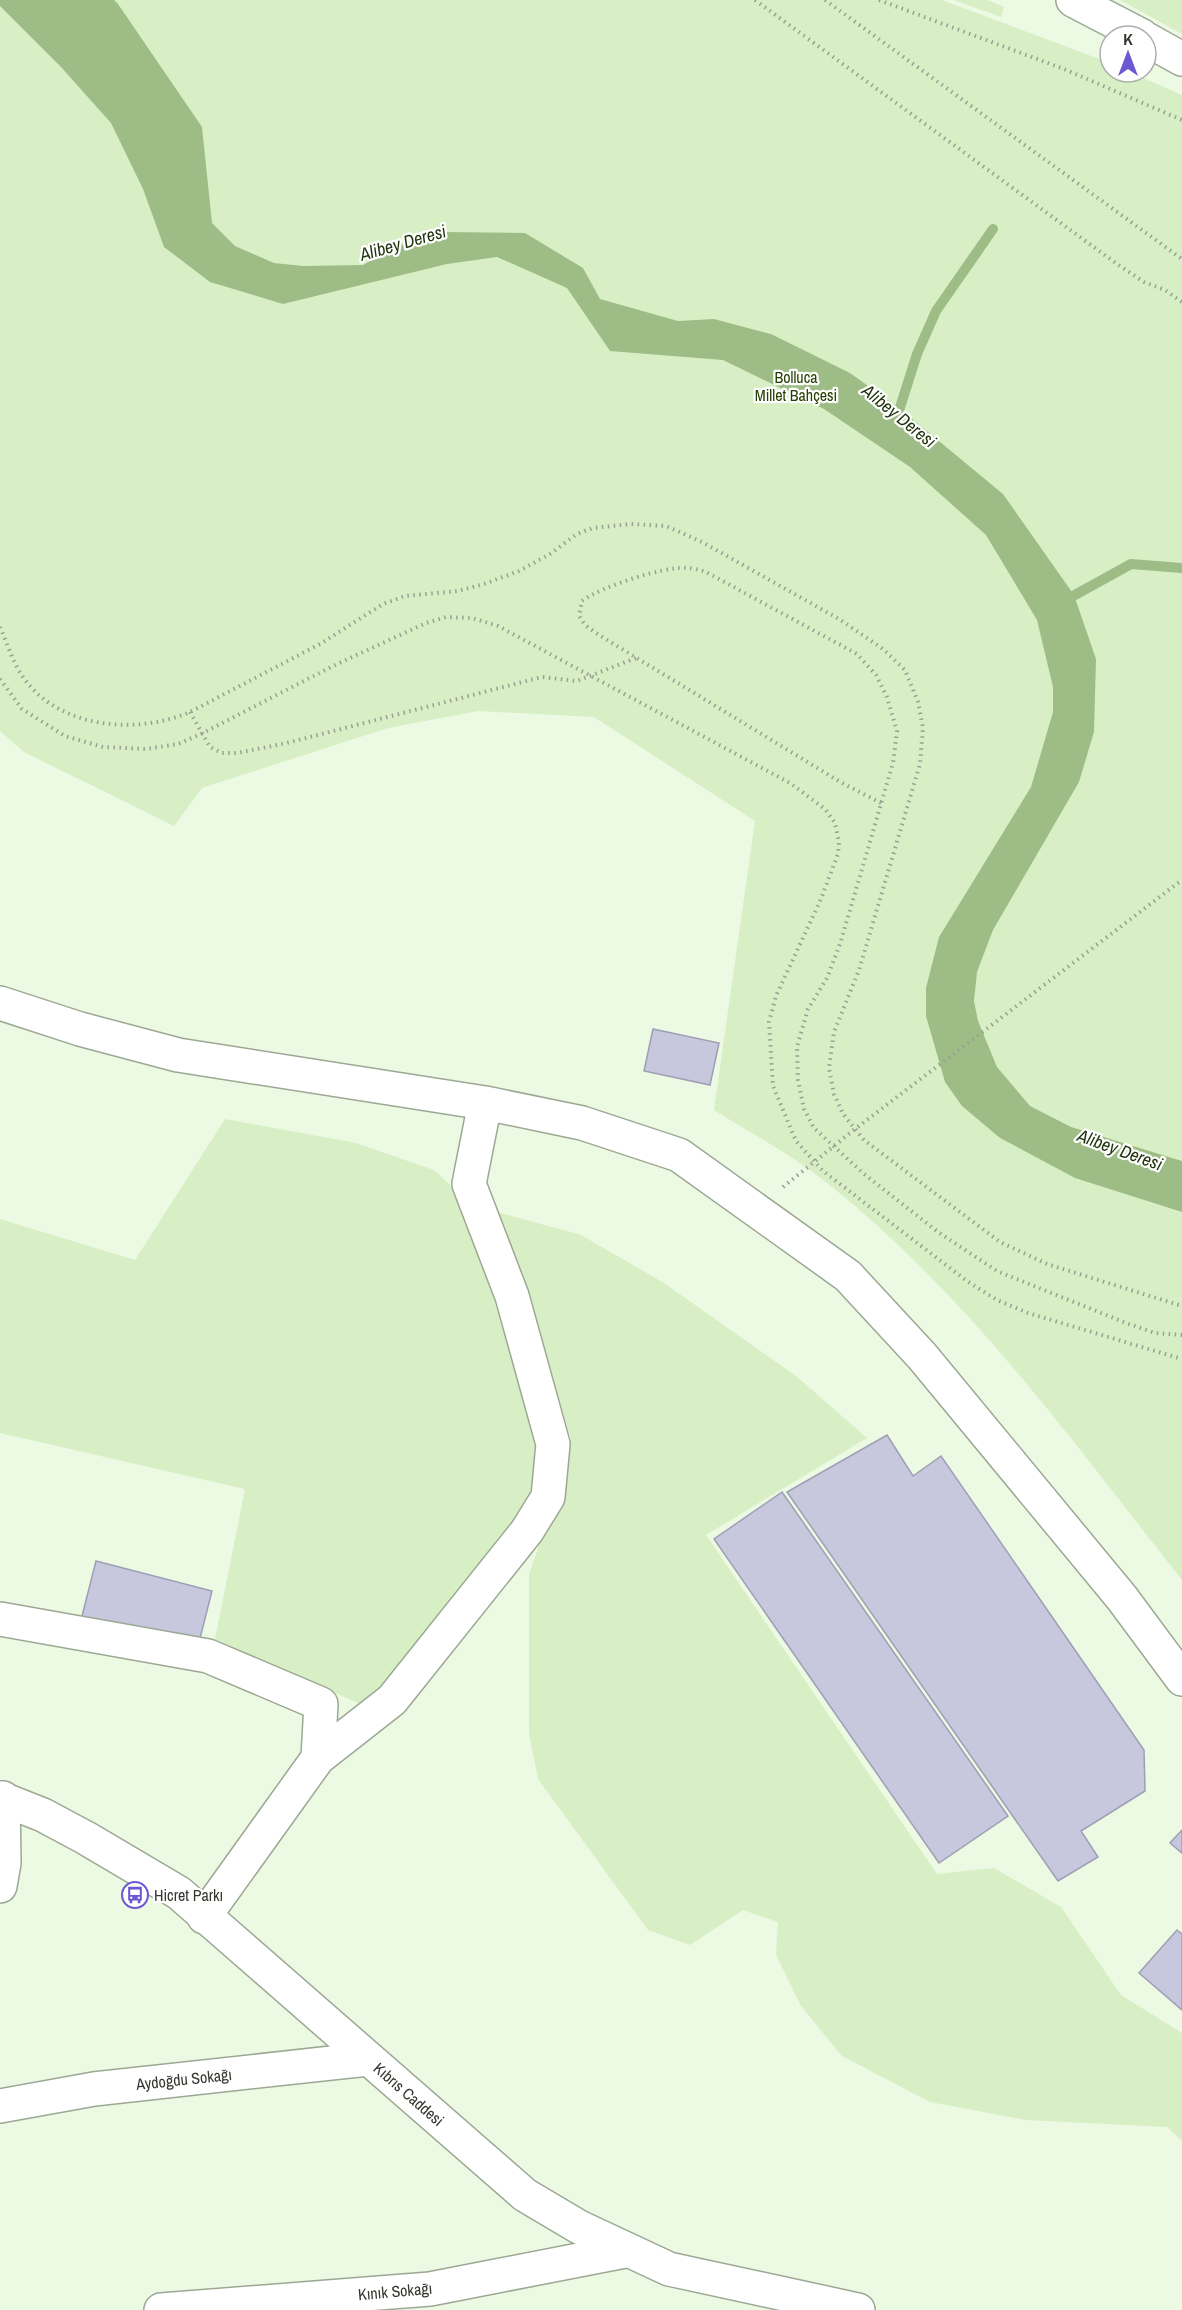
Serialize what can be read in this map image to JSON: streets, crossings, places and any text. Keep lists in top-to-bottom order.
{
  "streets": {
    "street": ["Aydoğdu Sokağı", "Kıbrıs Caddesi", "Kınık Sokağı"]
  },
  "crossings": [
    ["Aydoğdu Sokağı", "Kıbrıs Caddesi"],
    ["Kıbrıs Caddesi", "Kınık Sokağı"]
  ],
  "water": ["Alibey Deresi"],
  "parks": ["Bolluca Millet Bahçesi"],
  "places": {
    "bus stop": ["Hicret Parkı"]
  },
  "north": "top"
}
